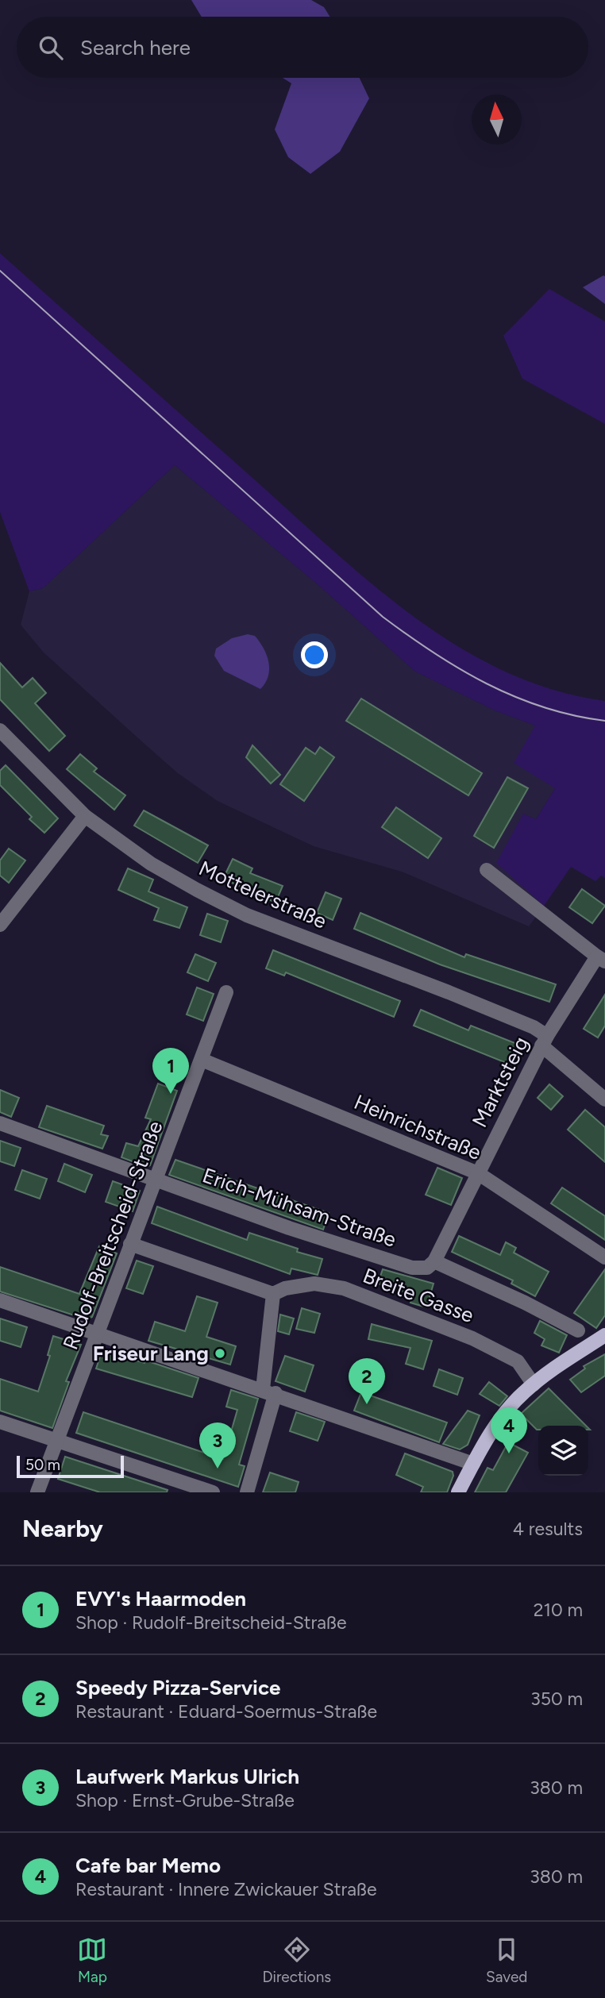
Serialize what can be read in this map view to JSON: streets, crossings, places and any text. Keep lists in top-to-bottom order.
{
  "streets": {
    "street": [
      "Mottelerstraße",
      "Marktsteig",
      "Heinrichstraße",
      "Erich-Mühsam-Straße",
      "Rudolf-Breitscheid-Straße",
      "Breite Gasse"
    ]
  },
  "crossings": [
    ["Mottelerstraße", "Marktsteig"],
    ["Marktsteig", "Heinrichstraße"],
    ["Marktsteig", "Erich-Mühsam-Straße"],
    ["Heinrichstraße", "Rudolf-Breitscheid-Straße"],
    ["Erich-Mühsam-Straße", "Rudolf-Breitscheid-Straße"]
  ],
  "places": ["Friseur Lang"],
  "scale_bar": "50 m",
  "north": "top",
  "page": {
    "search": "Search here",
    "pins": [
      "1",
      "2",
      "4",
      "3"
    ],
    "scale": "50 m",
    "heading": ["Nearby", "4 results"],
    "list": [
      {
        "mark": "1",
        "name": "EVY's Haarmoden",
        "note": "Shop · Rudolf-Breitscheid-Straße",
        "value": "210 m"
      },
      {
        "mark": "2",
        "name": "Speedy Pizza-Service",
        "note": "Restaurant · Eduard-Soermus-Straße",
        "value": "350 m"
      },
      {
        "mark": "3",
        "name": "Laufwerk Markus Ulrich",
        "note": "Shop · Ernst-Grube-Straße",
        "value": "380 m"
      },
      {
        "mark": "4",
        "name": "Cafe bar Memo",
        "note": "Restaurant · Innere Zwickauer Straße",
        "value": "380 m"
      }
    ],
    "nav": ["Map", "Directions", "Saved"]
  }
}
